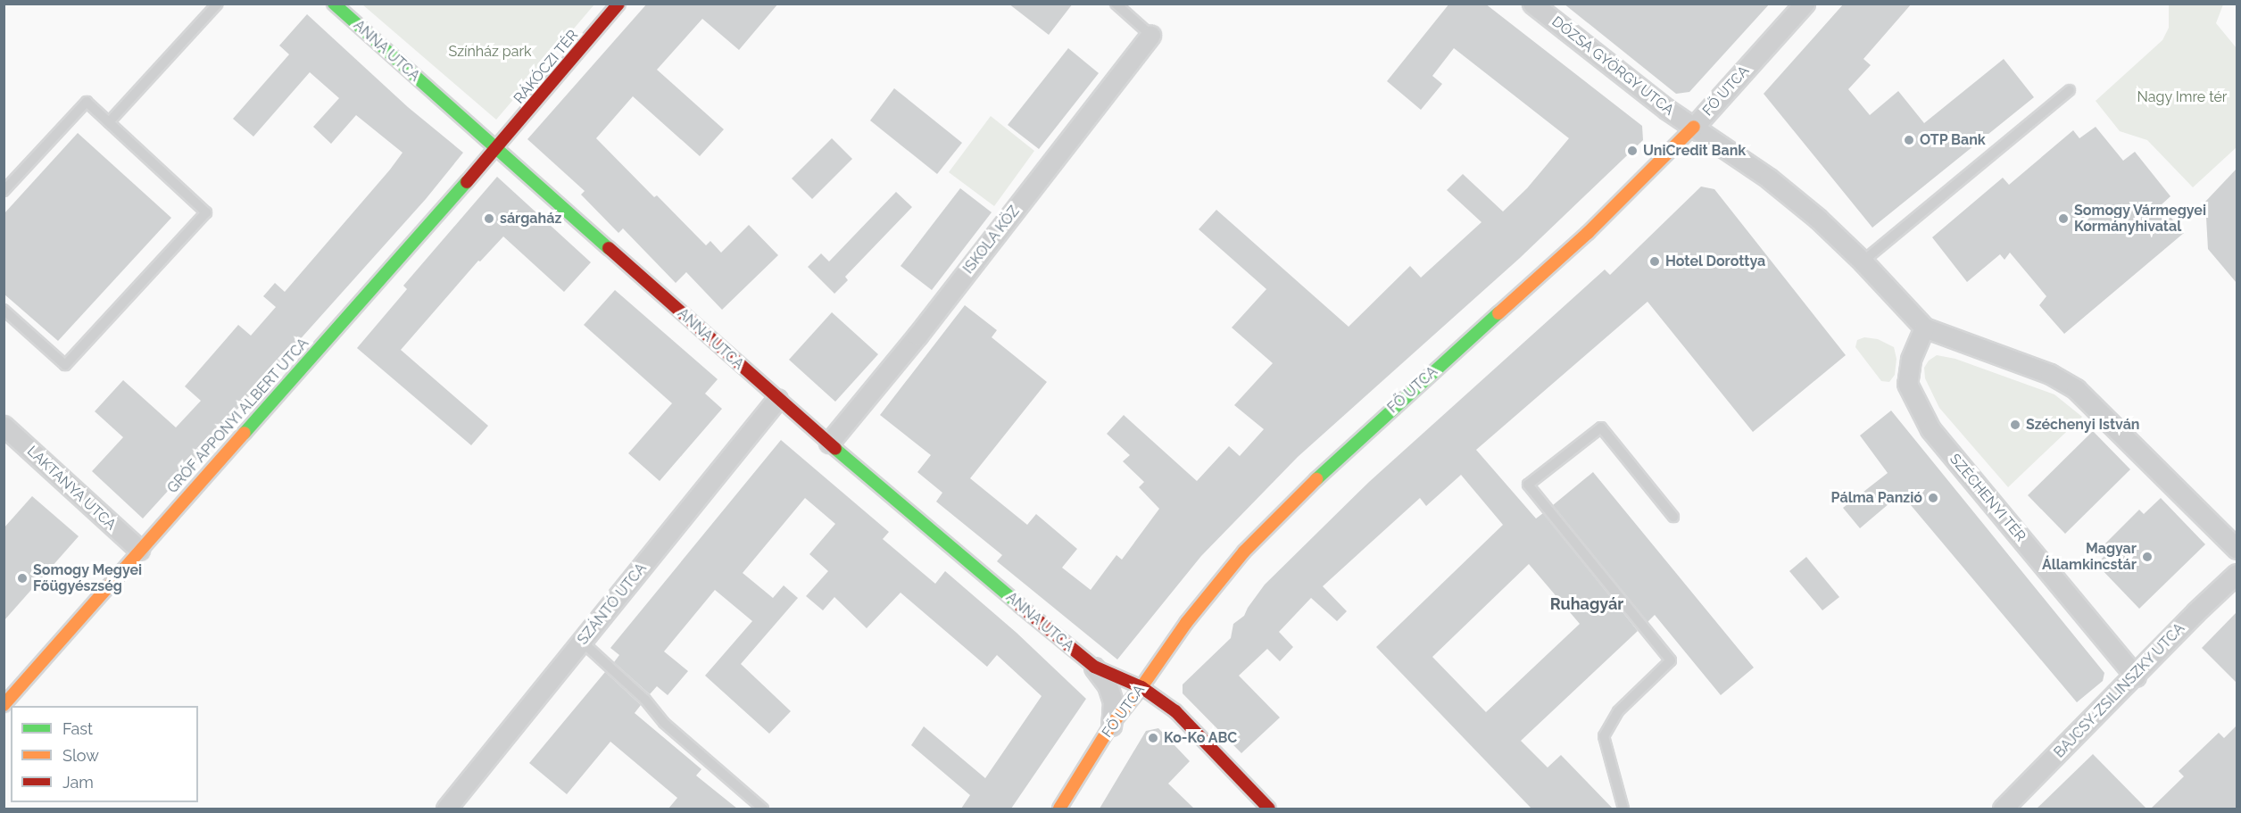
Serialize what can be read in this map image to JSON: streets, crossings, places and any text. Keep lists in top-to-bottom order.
{
  "streets": {
    "street": [
      "ANNA UTCA",
      "DÓZSA GYÖRGY UTCA",
      "RÁKÓCZI TÉR",
      "FŐ UTCA",
      "ISKOLA KÖZ",
      "GRÓF APPONYI ALBERT UTCA",
      "LAKTANYA UTCA",
      "SZÉCHENYI TÉR",
      "SZÁNTÓ UTCA",
      "BAJCSY-ZSILINSZKY UTCA"
    ]
  },
  "crossings": [
    ["ANNA UTCA", "RÁKÓCZI TÉR"],
    ["ANNA UTCA", "FŐ UTCA"],
    ["ANNA UTCA", "ISKOLA KÖZ"],
    ["ANNA UTCA", "GRÓF APPONYI ALBERT UTCA"],
    ["ANNA UTCA", "SZÁNTÓ UTCA"],
    ["DÓZSA GYÖRGY UTCA", "FŐ UTCA"],
    ["RÁKÓCZI TÉR", "GRÓF APPONYI ALBERT UTCA"],
    ["GRÓF APPONYI ALBERT UTCA", "LAKTANYA UTCA"],
    ["SZÉCHENYI TÉR", "BAJCSY-ZSILINSZKY UTCA"]
  ],
  "districts": ["Ruhagyár"],
  "parks": ["Színház park", "Nagy Imre tér"],
  "places": [
    "OTP Bank",
    "UniCredit Bank",
    "sárgaház",
    "Somogy Vármegyei Kormányhivatal",
    "Hotel Dorottya",
    "Széchenyi István",
    "Pálma Panzió",
    "Magyar Államkincstár",
    "Somogy Megyei Főügyészség",
    "Ko-Ko ABC"
  ],
  "legend": ["Fast", "Slow", "Jam"]
}
